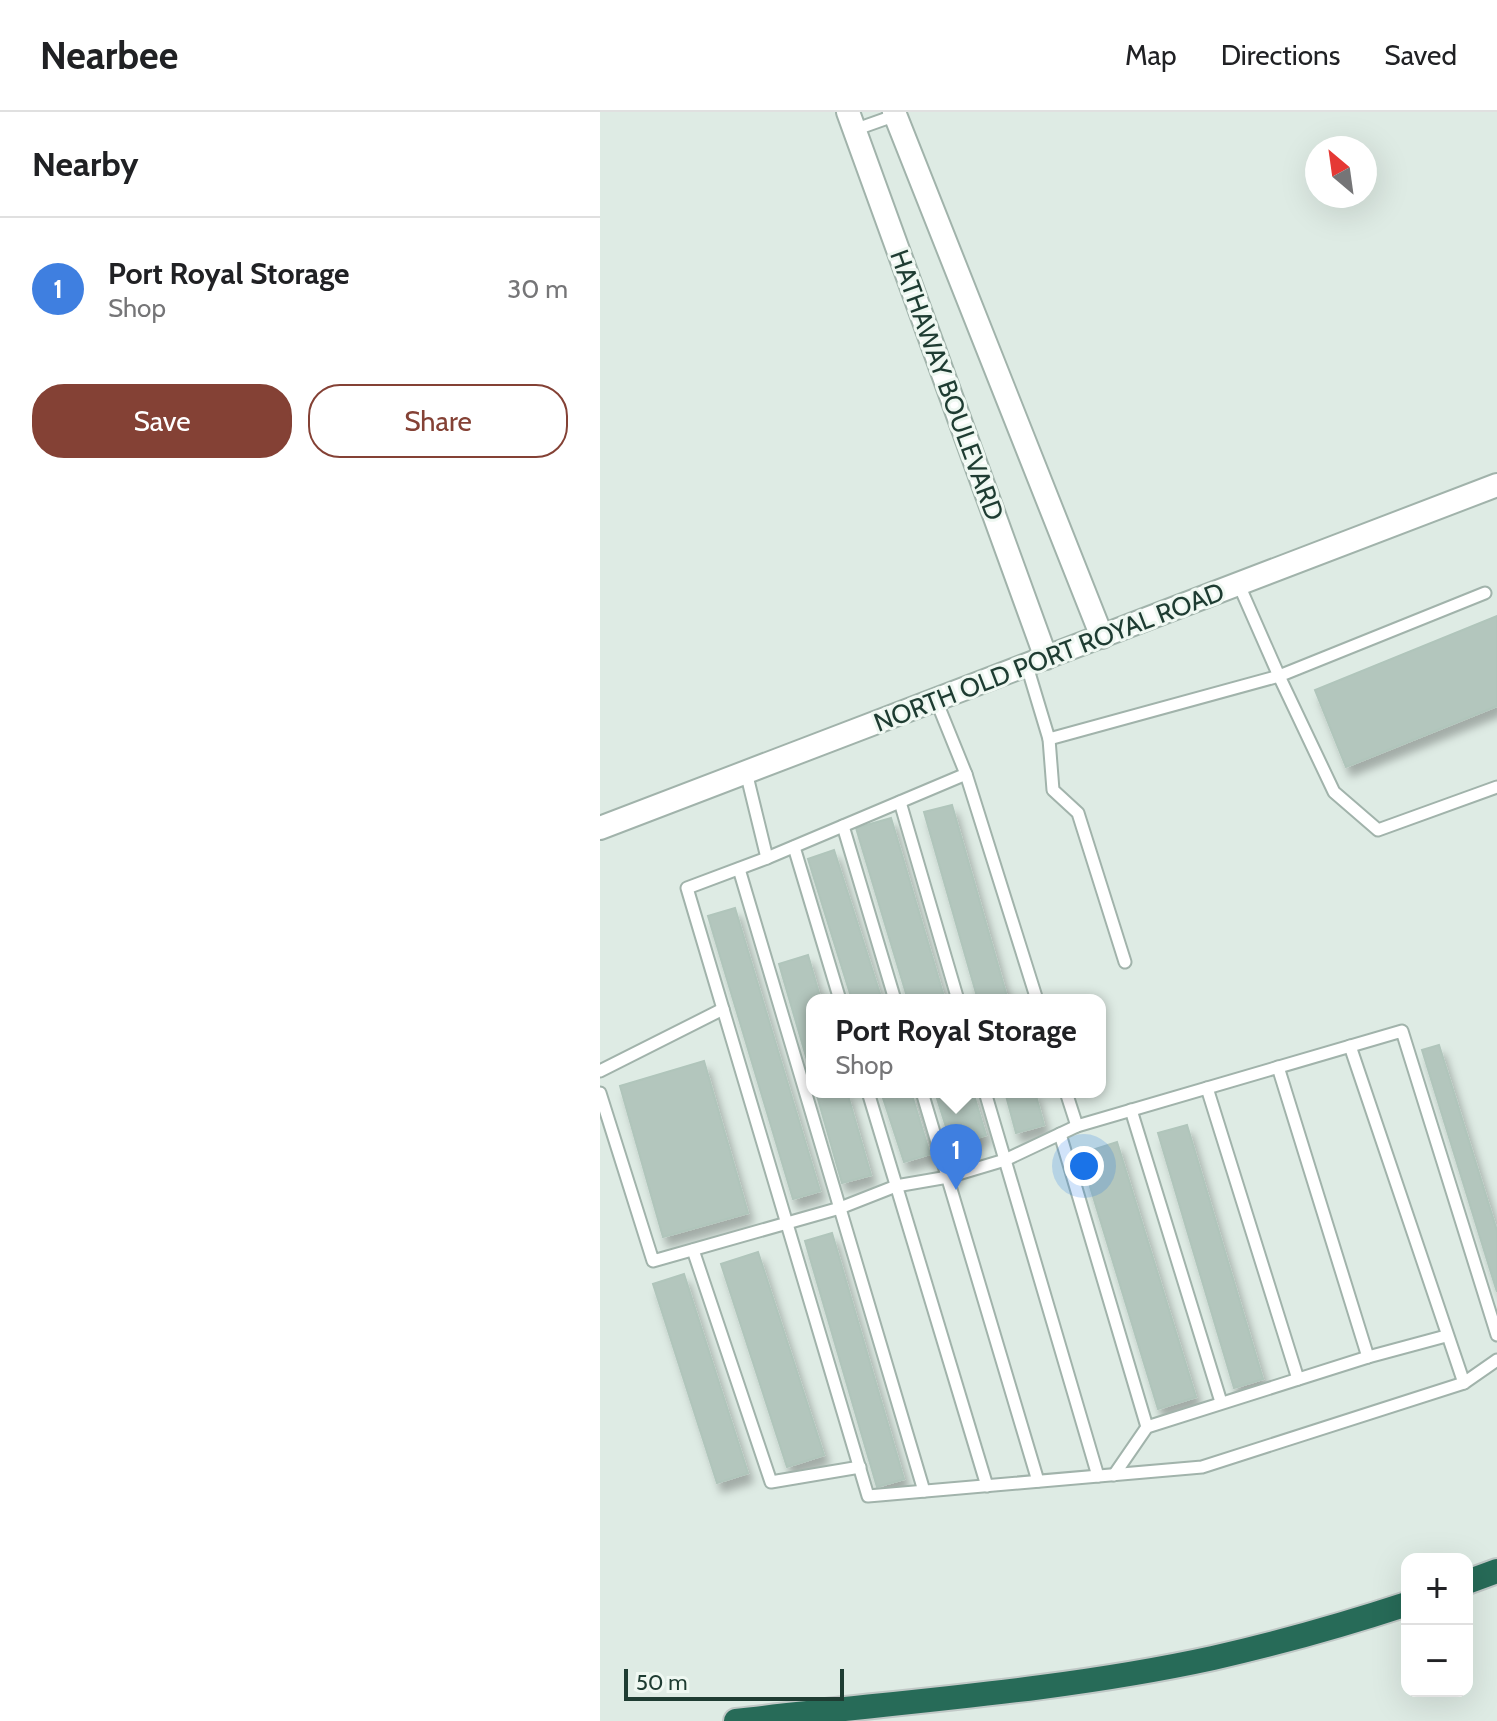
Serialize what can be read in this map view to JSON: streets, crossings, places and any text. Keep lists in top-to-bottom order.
{
  "streets": {
    "street": ["HATHAWAY BOULEVARD", "NORTH OLD PORT ROYAL ROAD"]
  },
  "crossings": [
    ["HATHAWAY BOULEVARD", "NORTH OLD PORT ROYAL ROAD"]
  ],
  "scale_bar": "50 m",
  "north": "top left",
  "page": {
    "header": "Nearbee",
    "nav": ["Map", "Directions", "Saved"],
    "heading": "Nearby",
    "list": [
      {
        "mark": "1",
        "name": "Port Royal Storage",
        "note": "Shop",
        "value": "30 m"
      }
    ],
    "buttons": ["Save", "Share"],
    "popup": ["Port Royal Storage", "Shop"],
    "pins": "1",
    "map_buttons": ["+", "−"],
    "scale": "50 m"
  }
}
